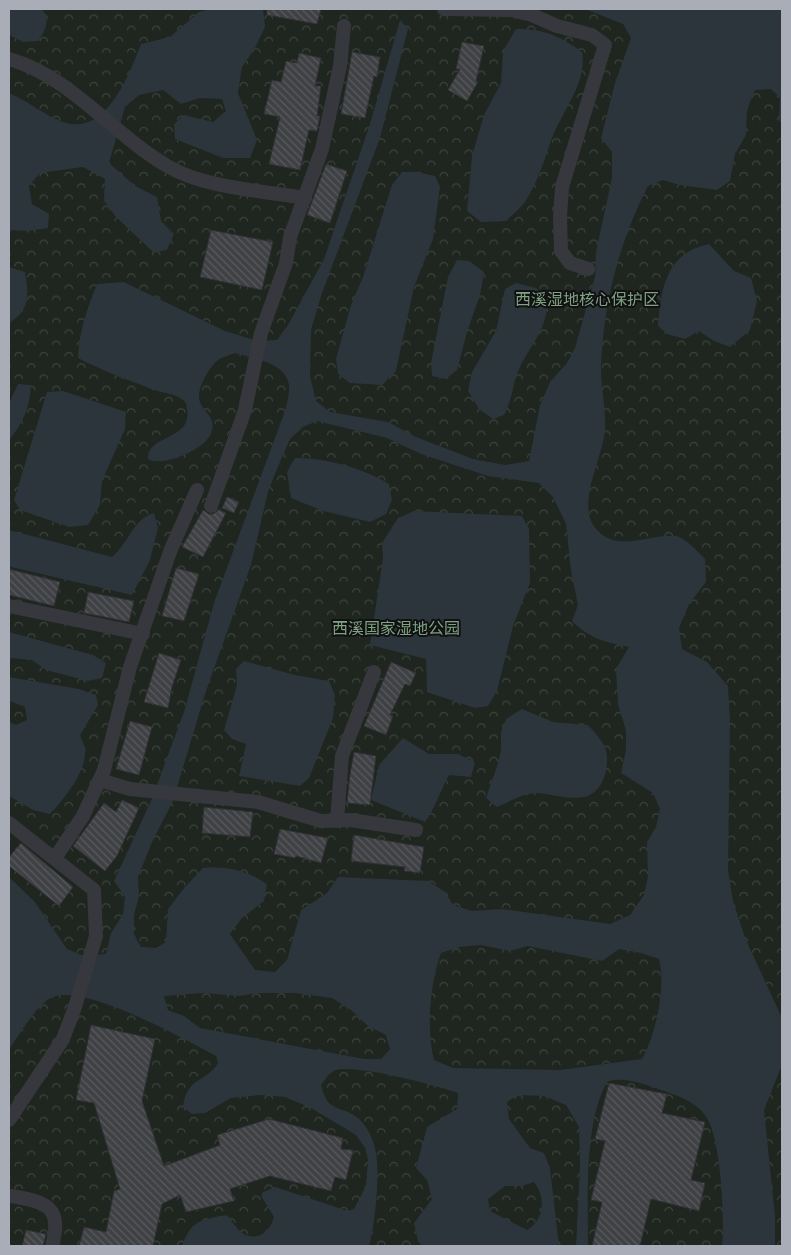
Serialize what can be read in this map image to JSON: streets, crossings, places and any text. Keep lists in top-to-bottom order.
{
  "parks": ["西溪湿地核心保护区", "西溪国家湿地公园"]
}
